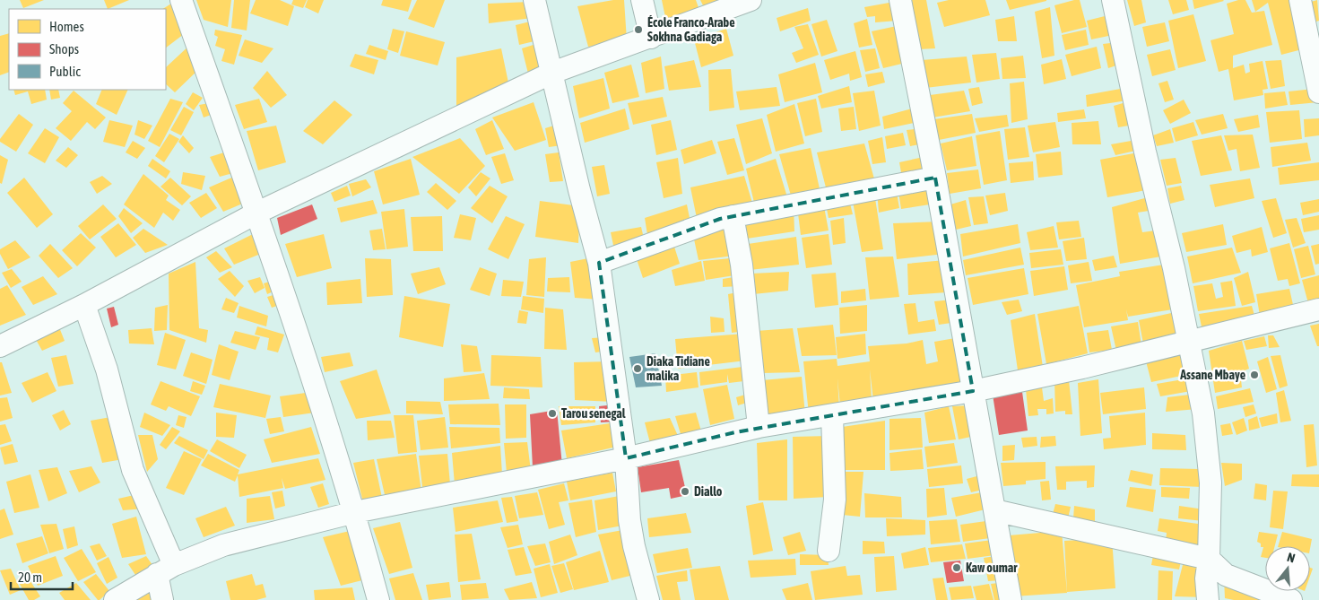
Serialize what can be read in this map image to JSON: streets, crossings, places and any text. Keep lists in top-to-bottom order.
{
  "places": [
    "École Franco-Arabe Sokhna Gadiaga",
    "Diaka Tidiane malika",
    "Assane Mbaye",
    "Tarou senegal",
    "Diallo",
    "Kaw oumar"
  ],
  "legend": ["Homes", "Shops", "Public"],
  "scale_bar": "20 m",
  "north": "top"
}
